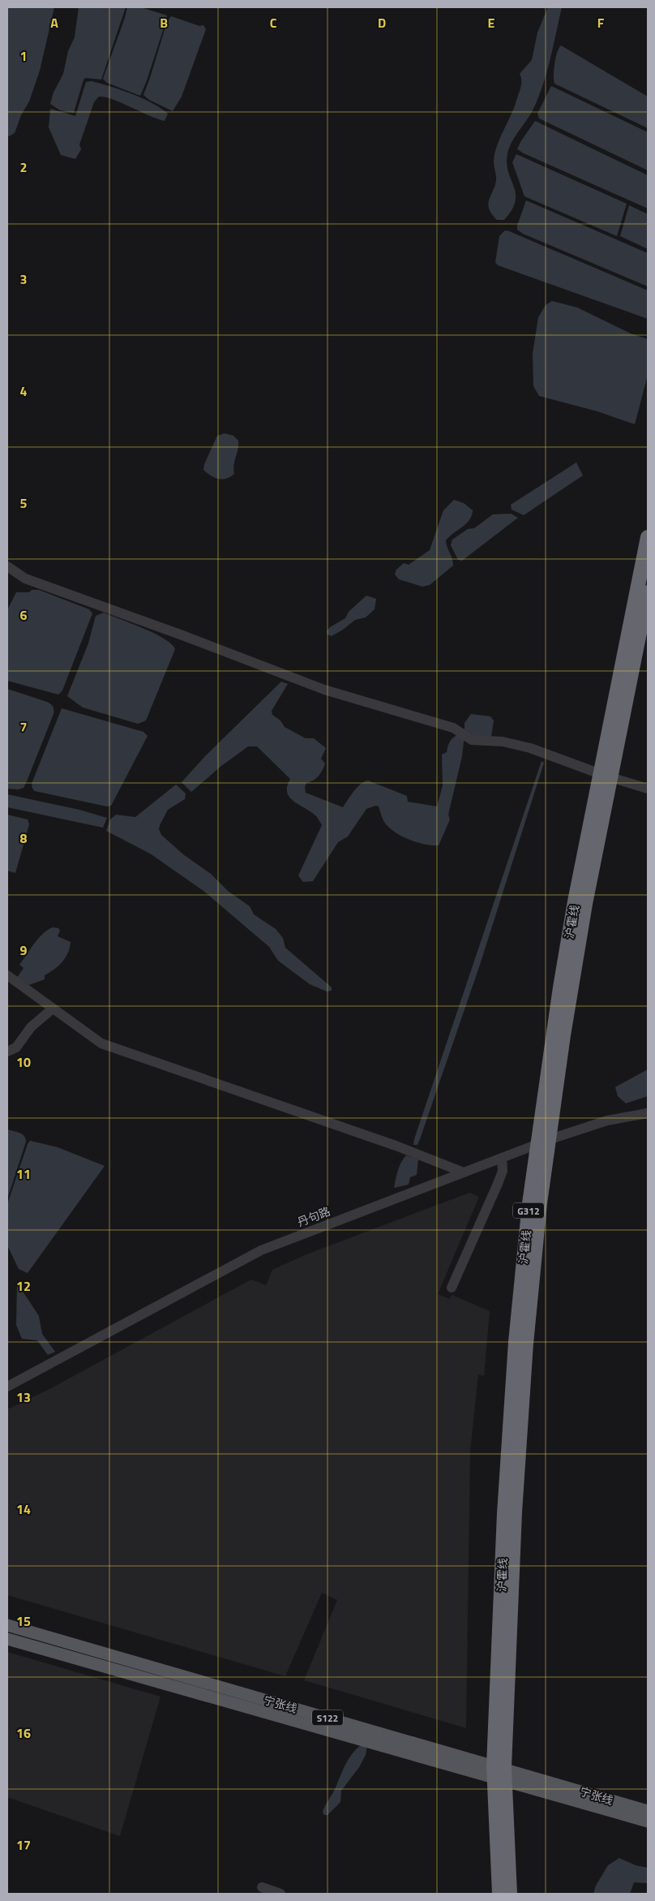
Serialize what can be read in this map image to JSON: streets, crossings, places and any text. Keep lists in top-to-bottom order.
{
  "streets": {
    "highway": ["沪霍线", "G312"],
    "main road": ["宁张线", "S122"],
    "street": ["丹句路"]
  },
  "crossings": [
    ["沪霍线", "丹句路"],
    ["沪霍线", "宁张线"]
  ],
  "grid": {
    "columns": [
      "A",
      "B",
      "C",
      "D",
      "E",
      "F"
    ],
    "rows": [
      "1",
      "2",
      "3",
      "4",
      "5",
      "6",
      "7",
      "8",
      "9",
      "10",
      "11",
      "12",
      "13",
      "14",
      "15",
      "16",
      "17"
    ]
  }
}
